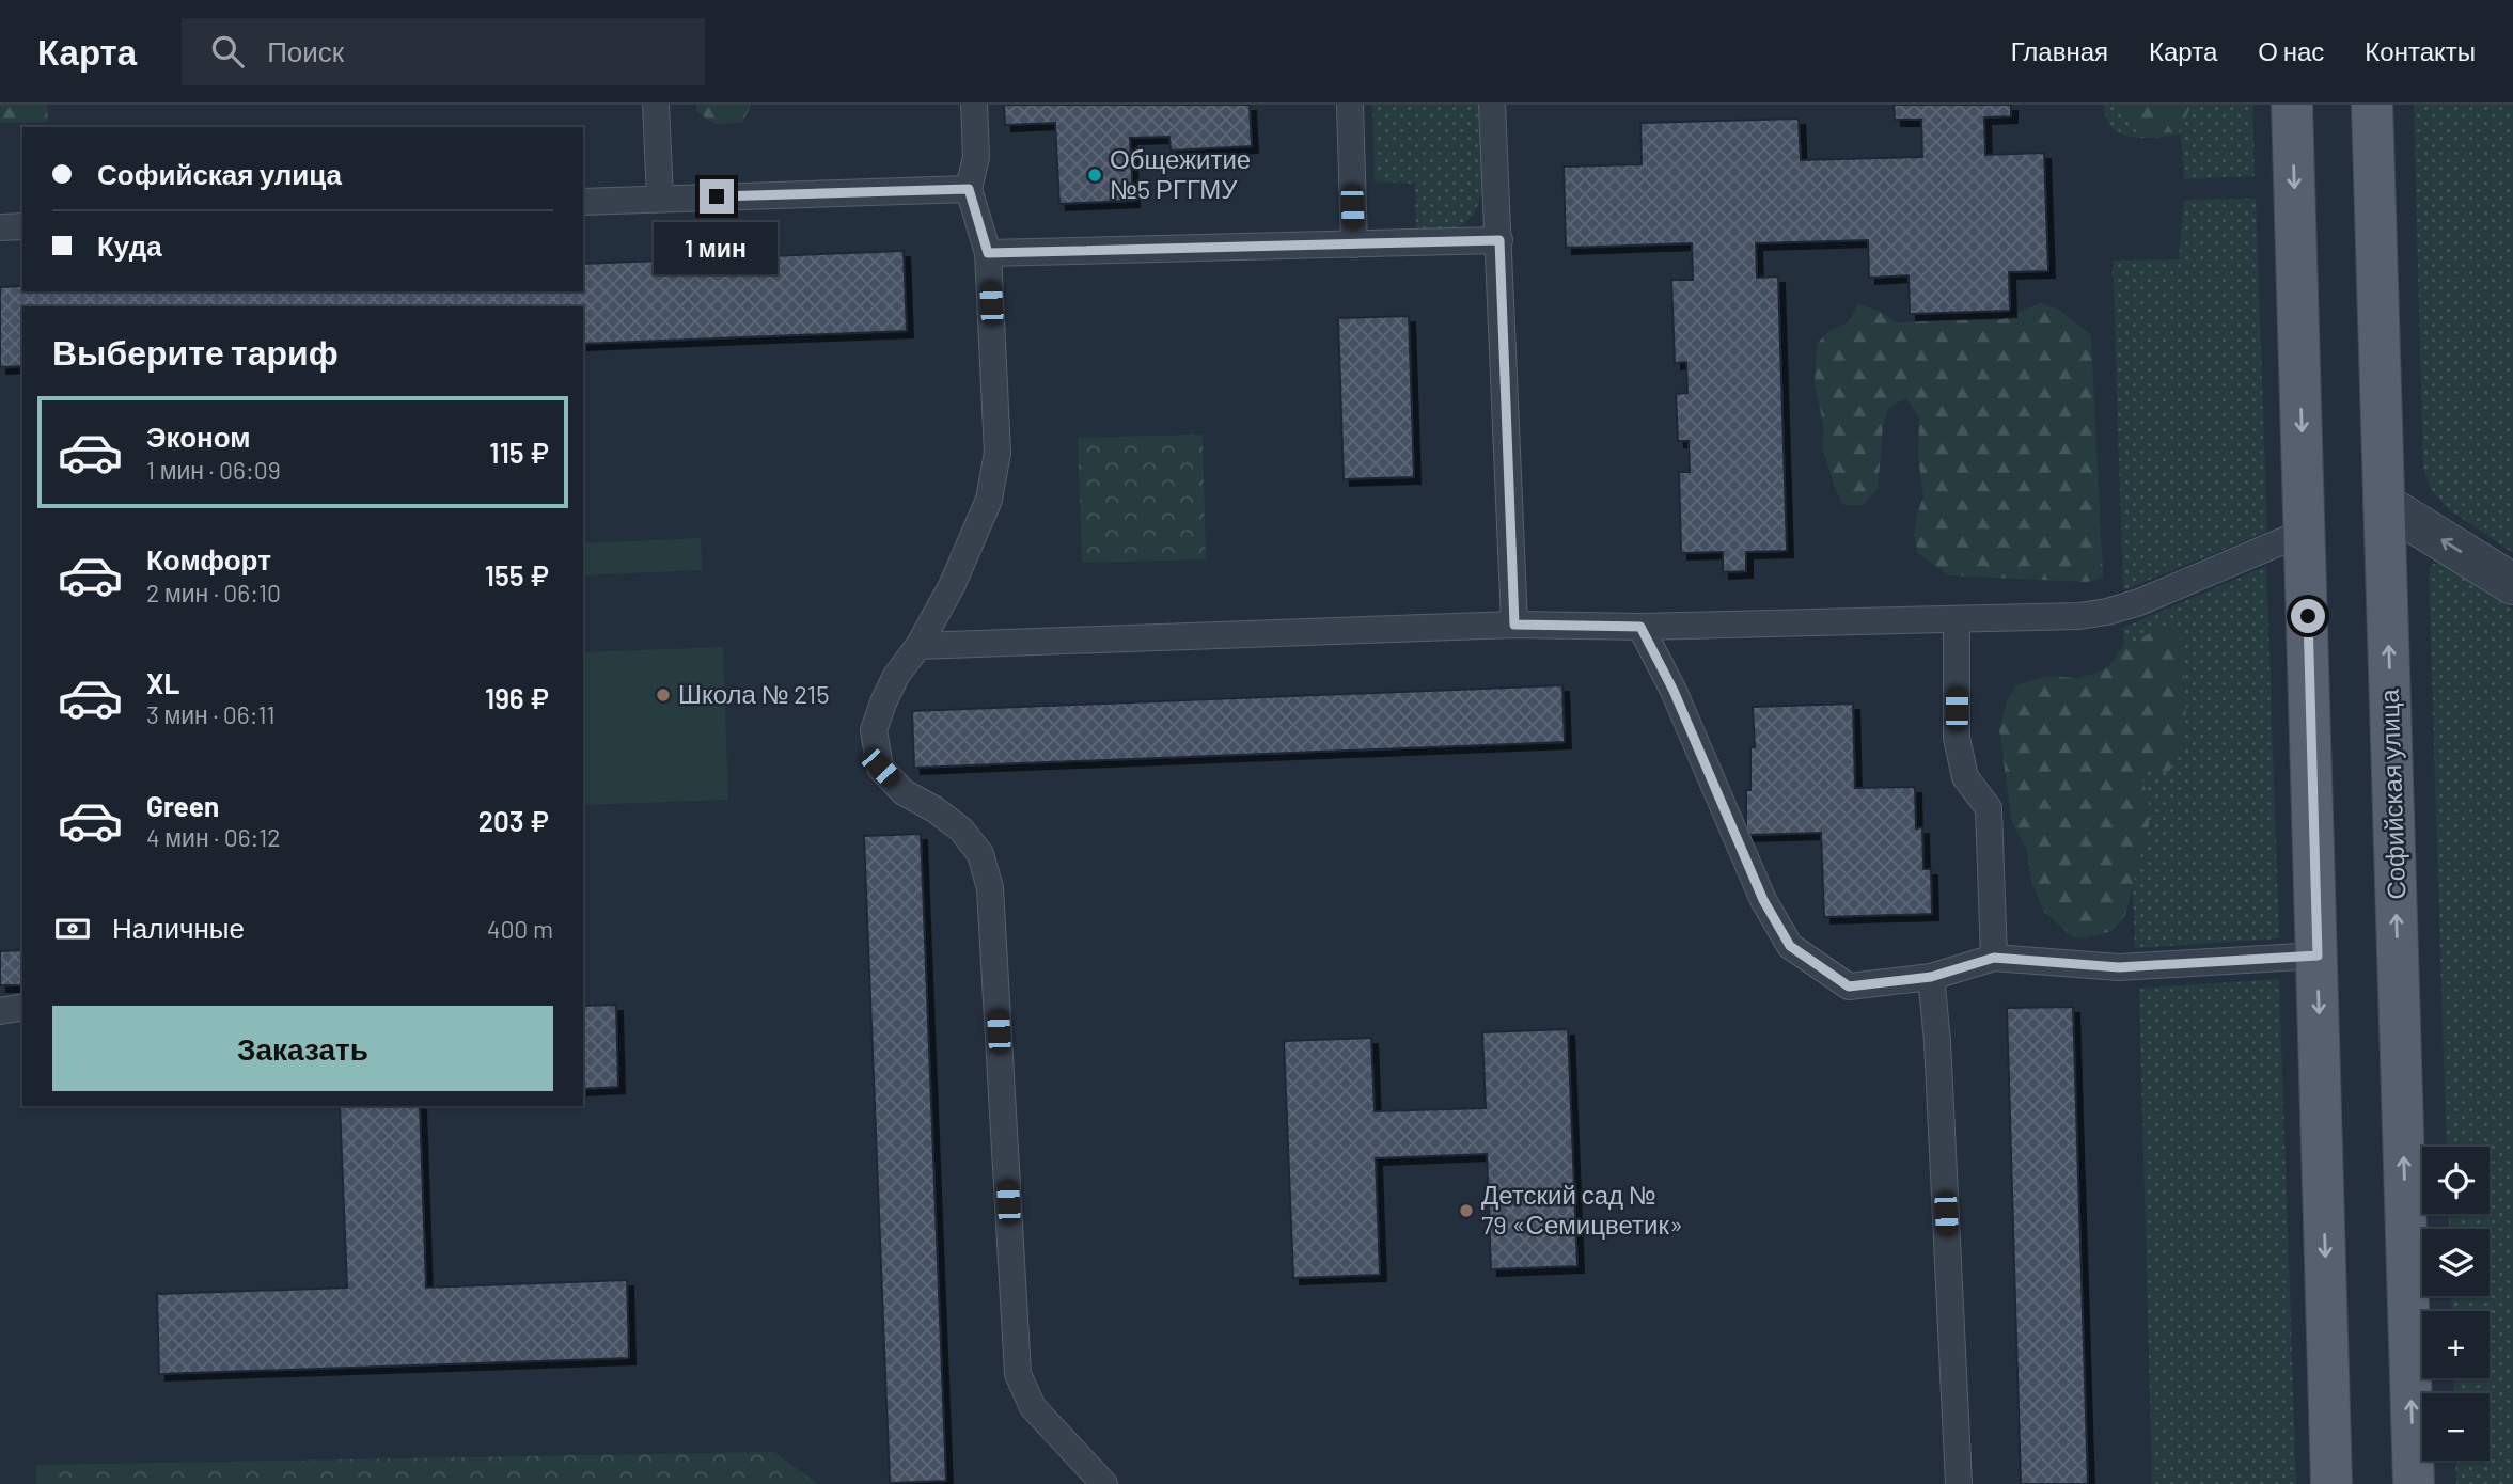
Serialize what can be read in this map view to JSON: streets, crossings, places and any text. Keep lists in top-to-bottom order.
{
  "streets": {
    "main road": ["Софийская улица"]
  },
  "places": ["Общежитие №5 РГГМУ", "Школа № 215", "Детский сад № 79 «Семицветик»"],
  "page": {
    "header": "Карта",
    "search": "Поиск",
    "nav": [
      "Главная",
      "Карта",
      "О нас",
      "Контакты"
    ],
    "banner": ["Софийская улица", "Куда"],
    "bubble": "1 мин",
    "heading": "Выберите тариф",
    "list": [
      {
        "name": "Эконом",
        "note": "1 мин · 06:09",
        "value": "115 ₽"
      },
      {
        "name": "Комфорт",
        "note": "2 мин · 06:10",
        "value": "155 ₽"
      },
      {
        "name": "XL",
        "note": "3 мин · 06:11",
        "value": "196 ₽"
      },
      {
        "name": "Green",
        "note": "4 мин · 06:12",
        "value": "203 ₽"
      }
    ],
    "pay": ["Наличные", "400 m"],
    "buttons": "Заказать",
    "map_buttons": ["+", "−"]
  }
}
